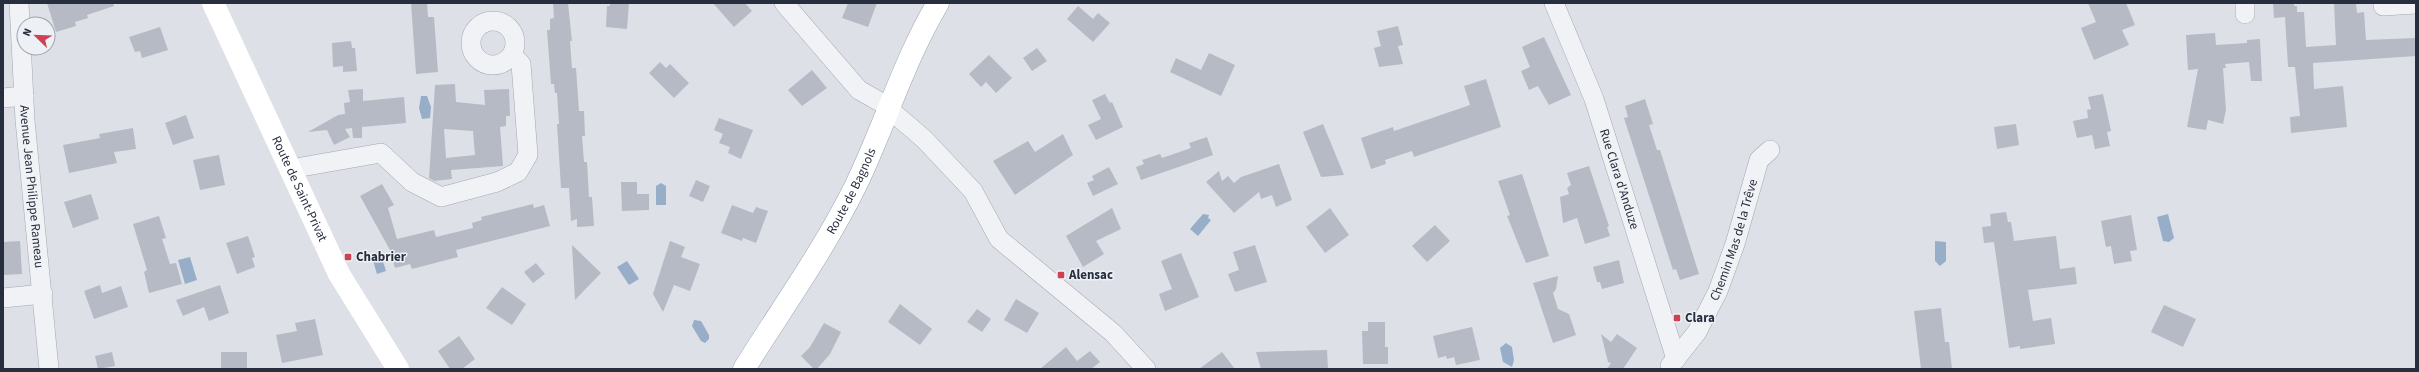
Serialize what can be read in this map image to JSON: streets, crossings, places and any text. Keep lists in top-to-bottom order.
{
  "streets": {
    "main road": ["Route de Saint-Privat", "Route de Bagnols"],
    "street": ["Rue Clara d'Anduze", "Avenue Jean Philippe Rameau", "Chemin Mas de la Trêve"]
  },
  "crossings": [
    ["Rue Clara d'Anduze", "Chemin Mas de la Trêve"]
  ],
  "places": {
    "transit": ["Chabrier", "Alensac", "Clara"]
  },
  "north": "top left"
}
